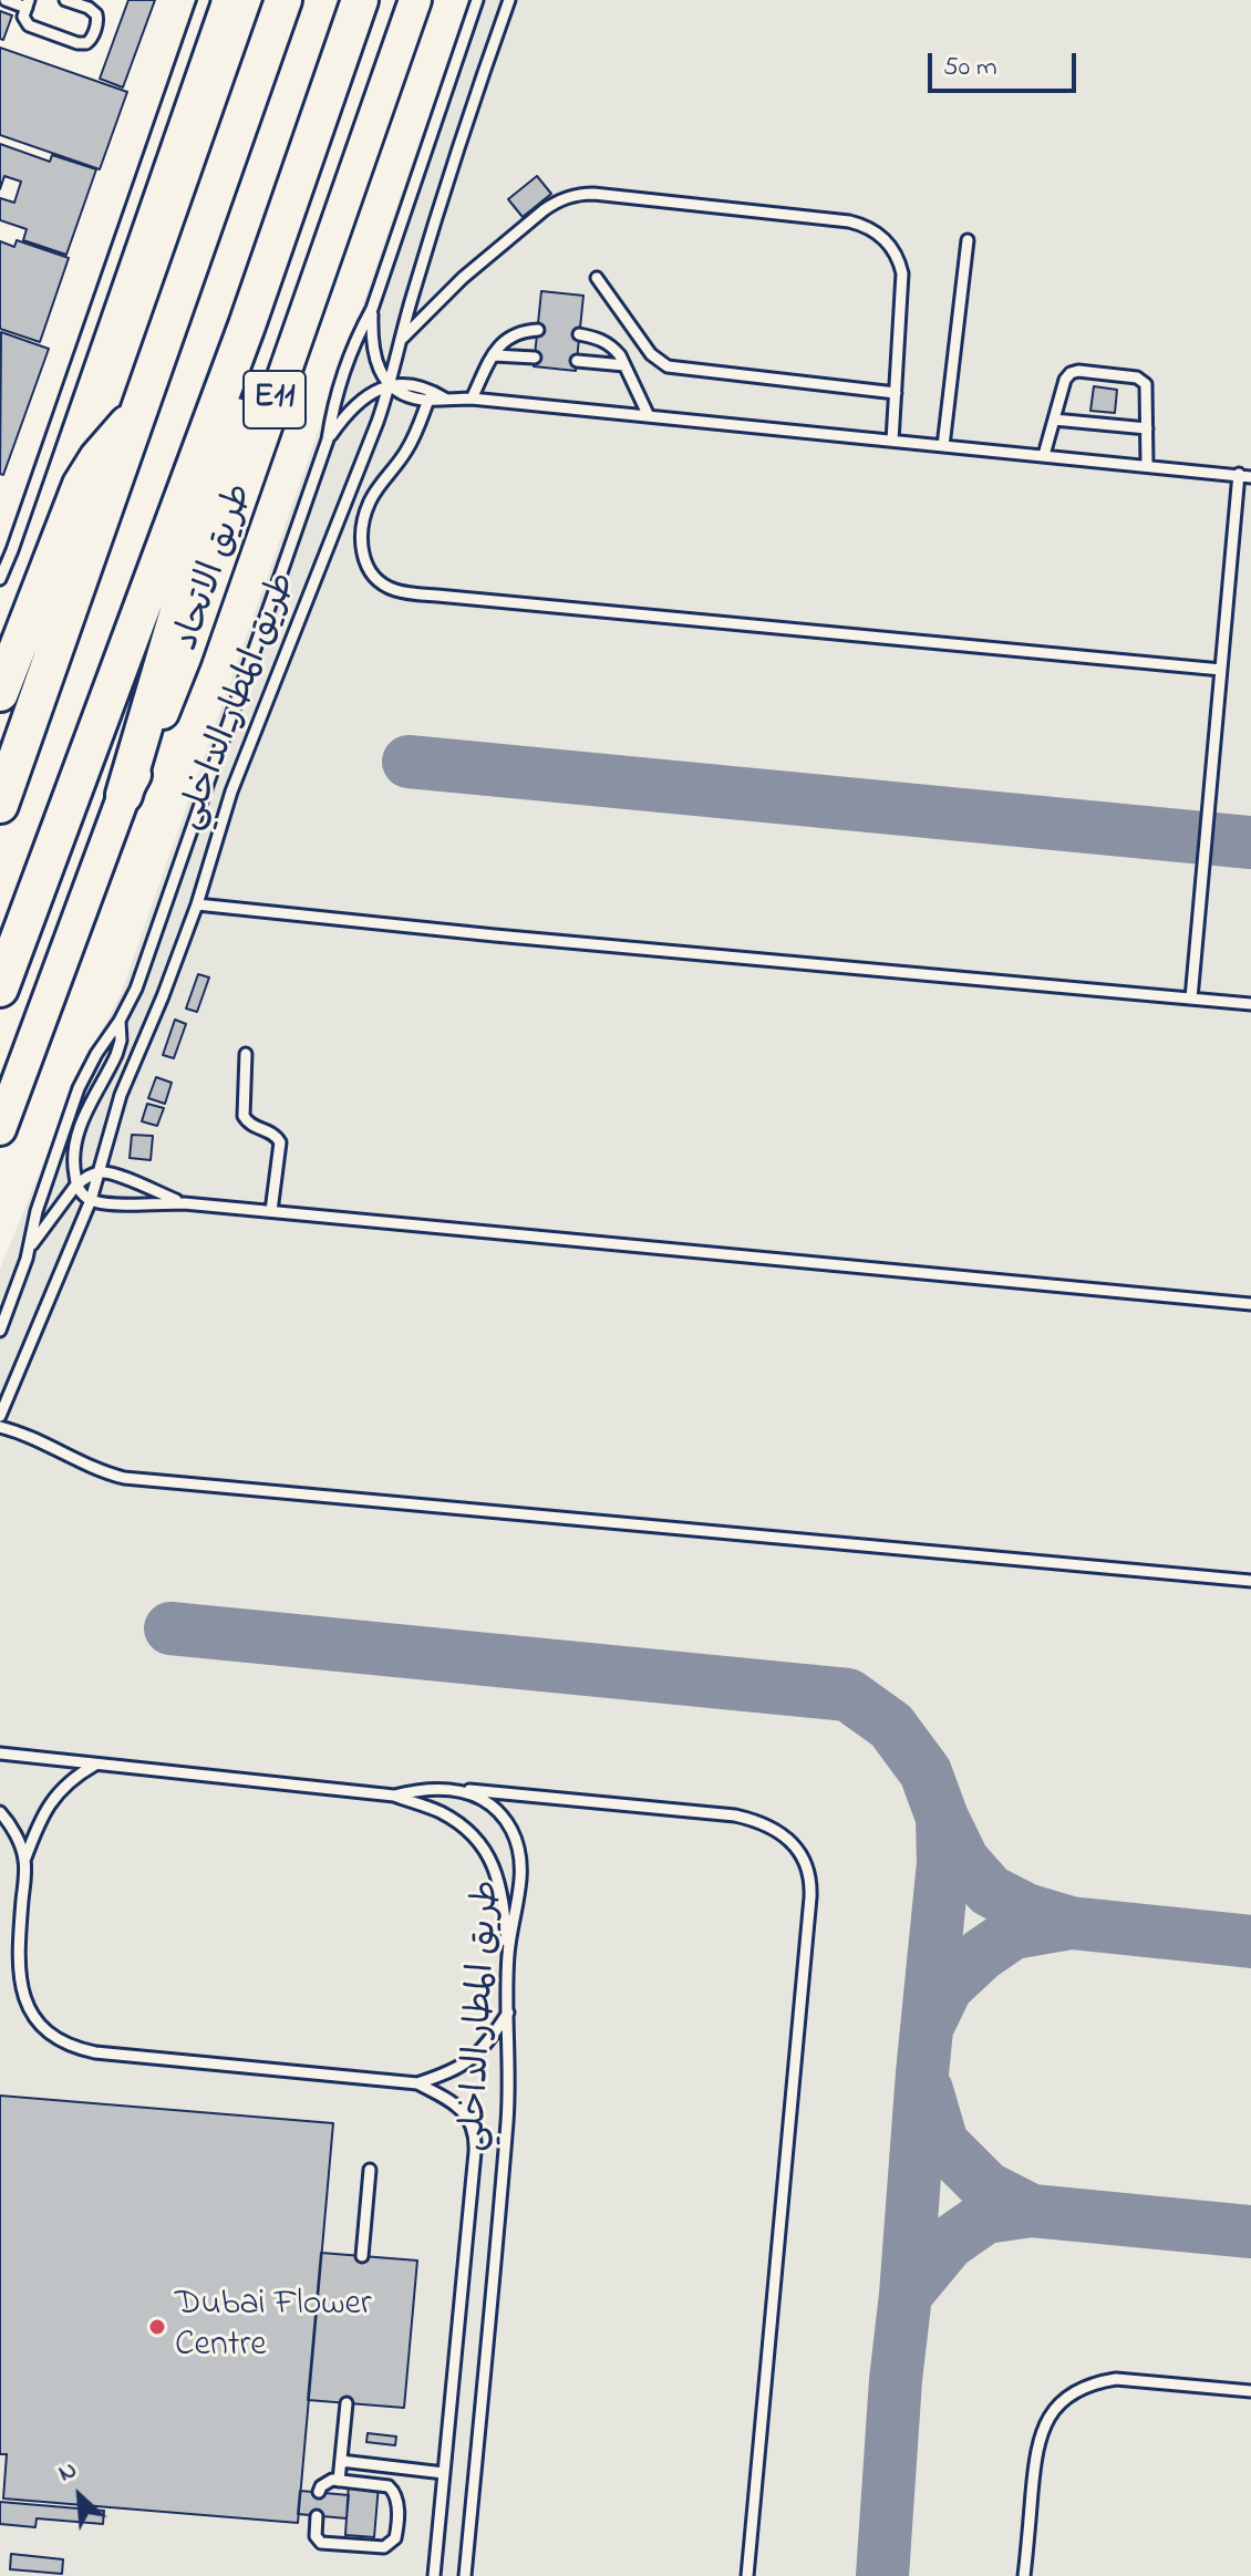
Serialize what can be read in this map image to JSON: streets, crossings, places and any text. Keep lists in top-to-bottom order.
{
  "streets": {
    "highway": ["E11", "طريق الاتحاد"],
    "lane": ["طريق المطار الداخلي"]
  },
  "places": ["Dubai Flower Centre"],
  "scale_bar": "50 m",
  "north": "top left"
}
